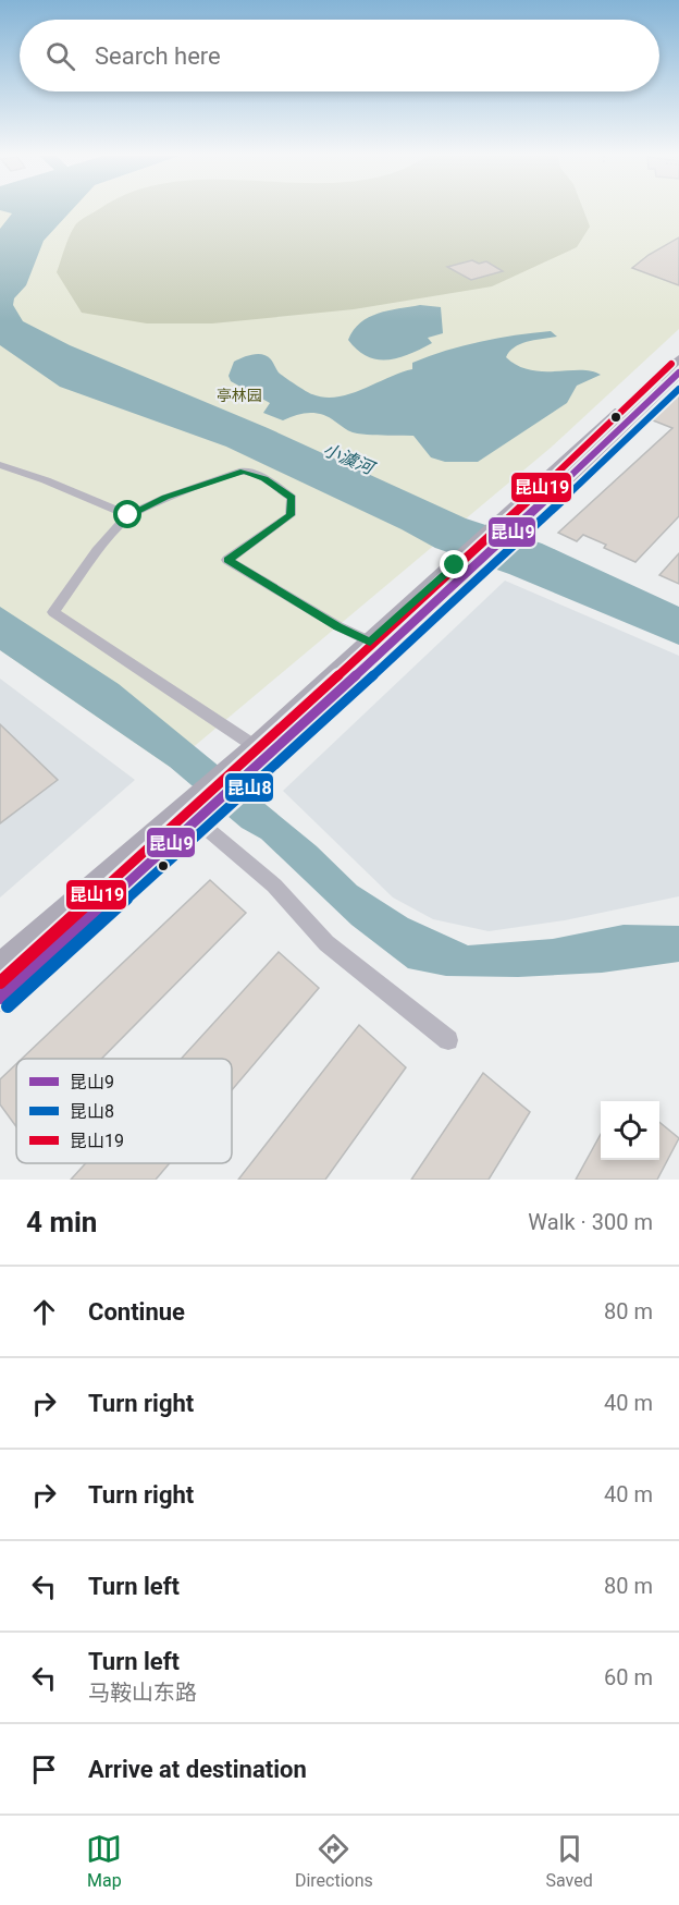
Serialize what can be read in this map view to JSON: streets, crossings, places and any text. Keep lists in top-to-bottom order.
{
  "water": ["小澞河"],
  "parks": ["亭林园"],
  "lines": ["transit line 昆山19", "transit line 昆山9", "transit line 昆山8"],
  "legend": ["昆山9", "昆山8", "昆山19"],
  "page": {
    "search": "Search here",
    "heading": ["4 min", "Walk · 300 m"],
    "list": [
      ["Continue", "80 m"],
      ["Turn right", "40 m"],
      ["Turn right", "40 m"],
      ["Turn left", "80 m"],
      ["Turn left", "马鞍山东路", "60 m"],
      "Arrive at destination"
    ],
    "nav": ["Map", "Directions", "Saved"]
  }
}
